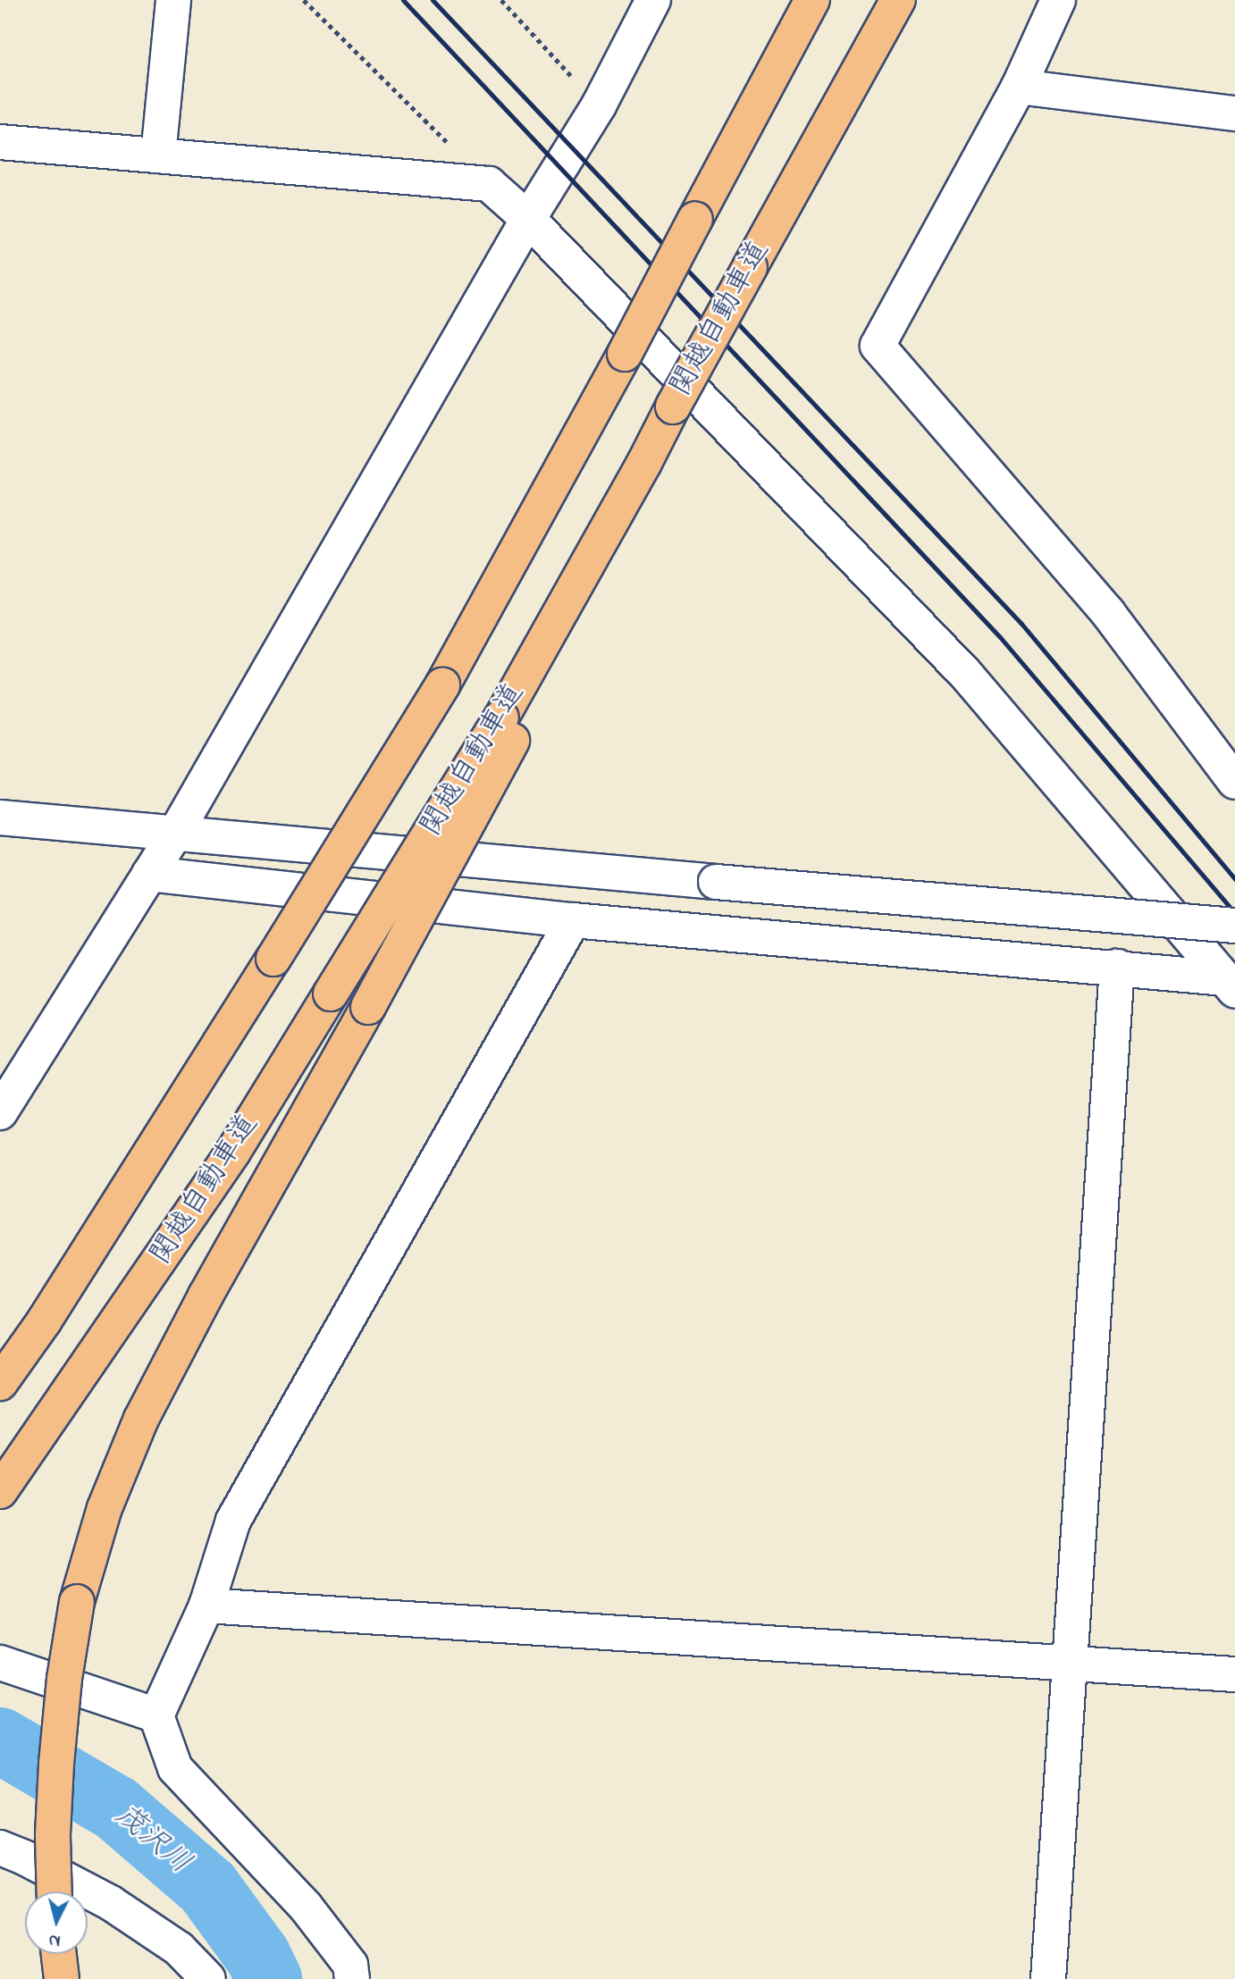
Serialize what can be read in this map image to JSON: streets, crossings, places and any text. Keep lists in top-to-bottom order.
{
  "streets": {
    "highway": ["関越自動車道"]
  },
  "water": ["茂沢川"],
  "north": "bottom"
}
